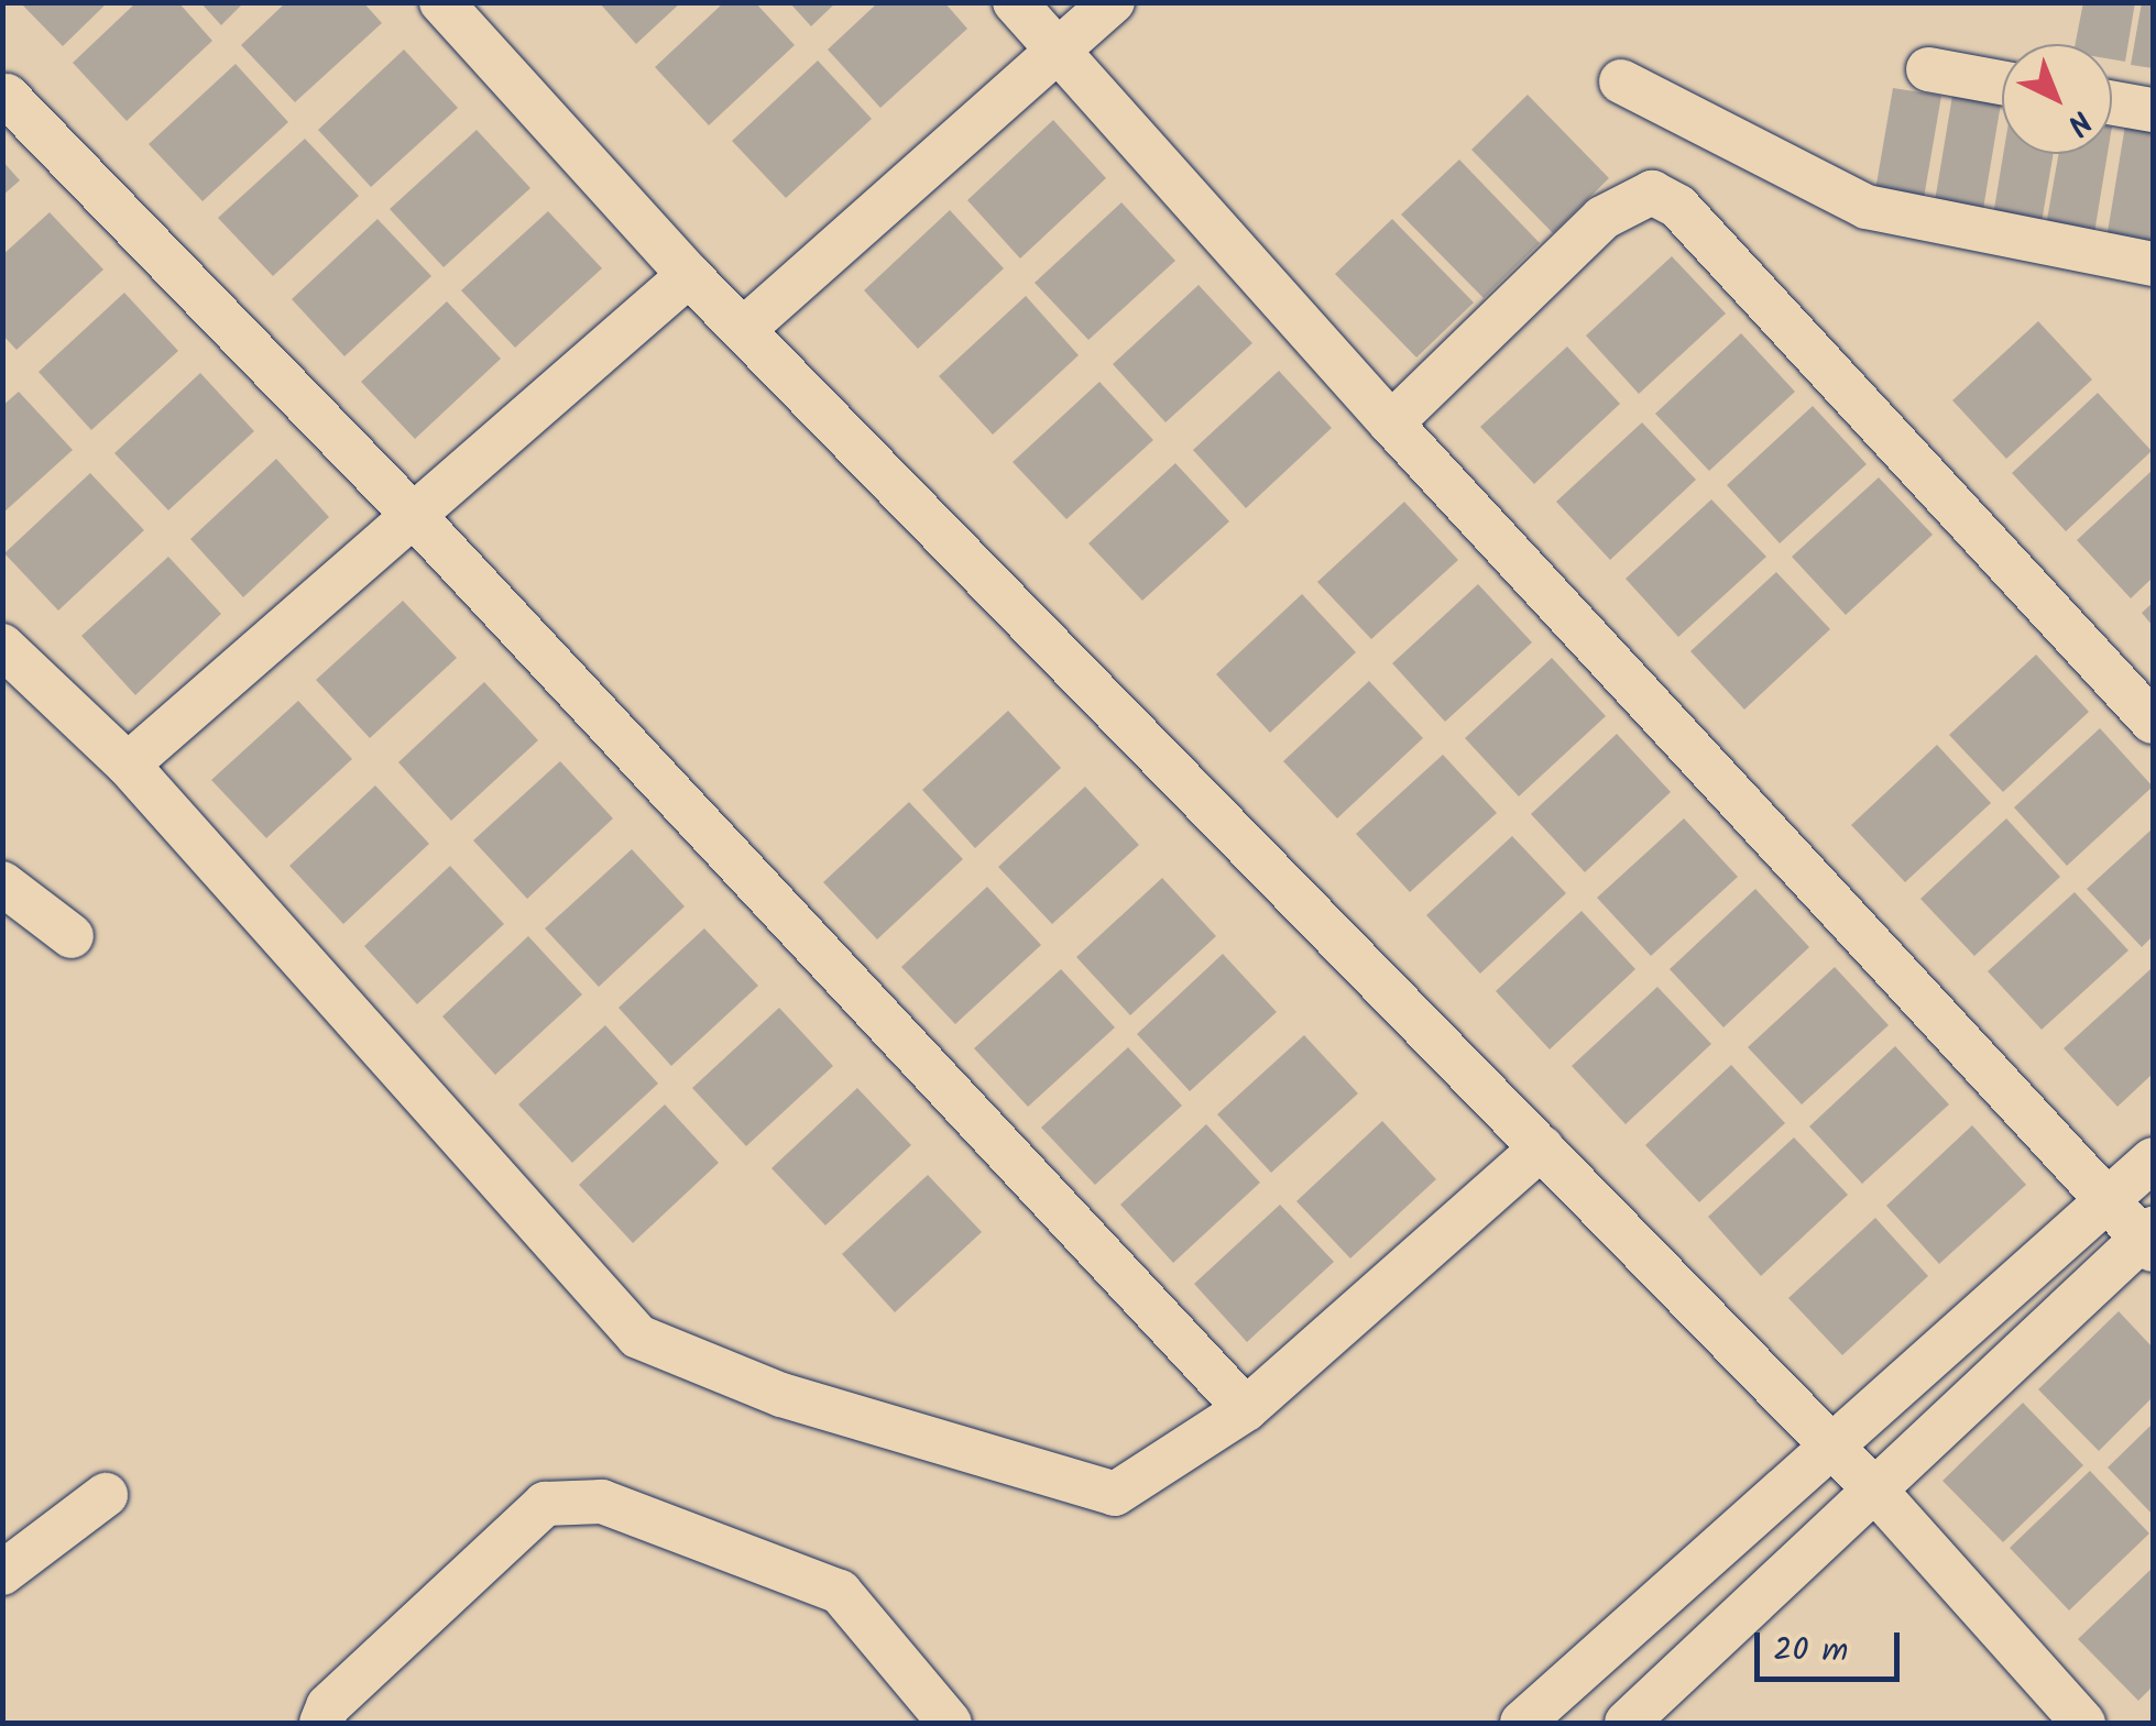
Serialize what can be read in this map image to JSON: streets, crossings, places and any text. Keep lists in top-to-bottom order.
{
  "scale_bar": "20 m",
  "north": "bottom right"
}
